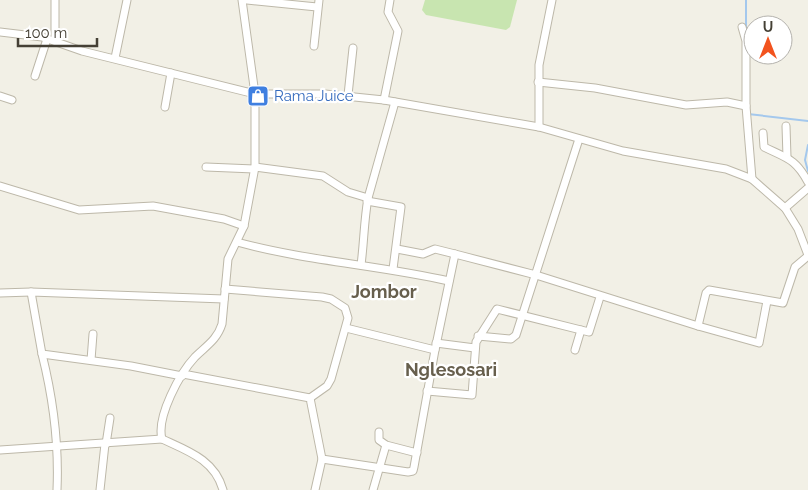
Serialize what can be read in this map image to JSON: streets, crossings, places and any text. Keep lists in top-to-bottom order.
{
  "districts": ["Jombor", "Nglesosari"],
  "places": {
    "shop": ["Rama Juice"]
  },
  "scale_bar": "100 m",
  "north": "top"
}
